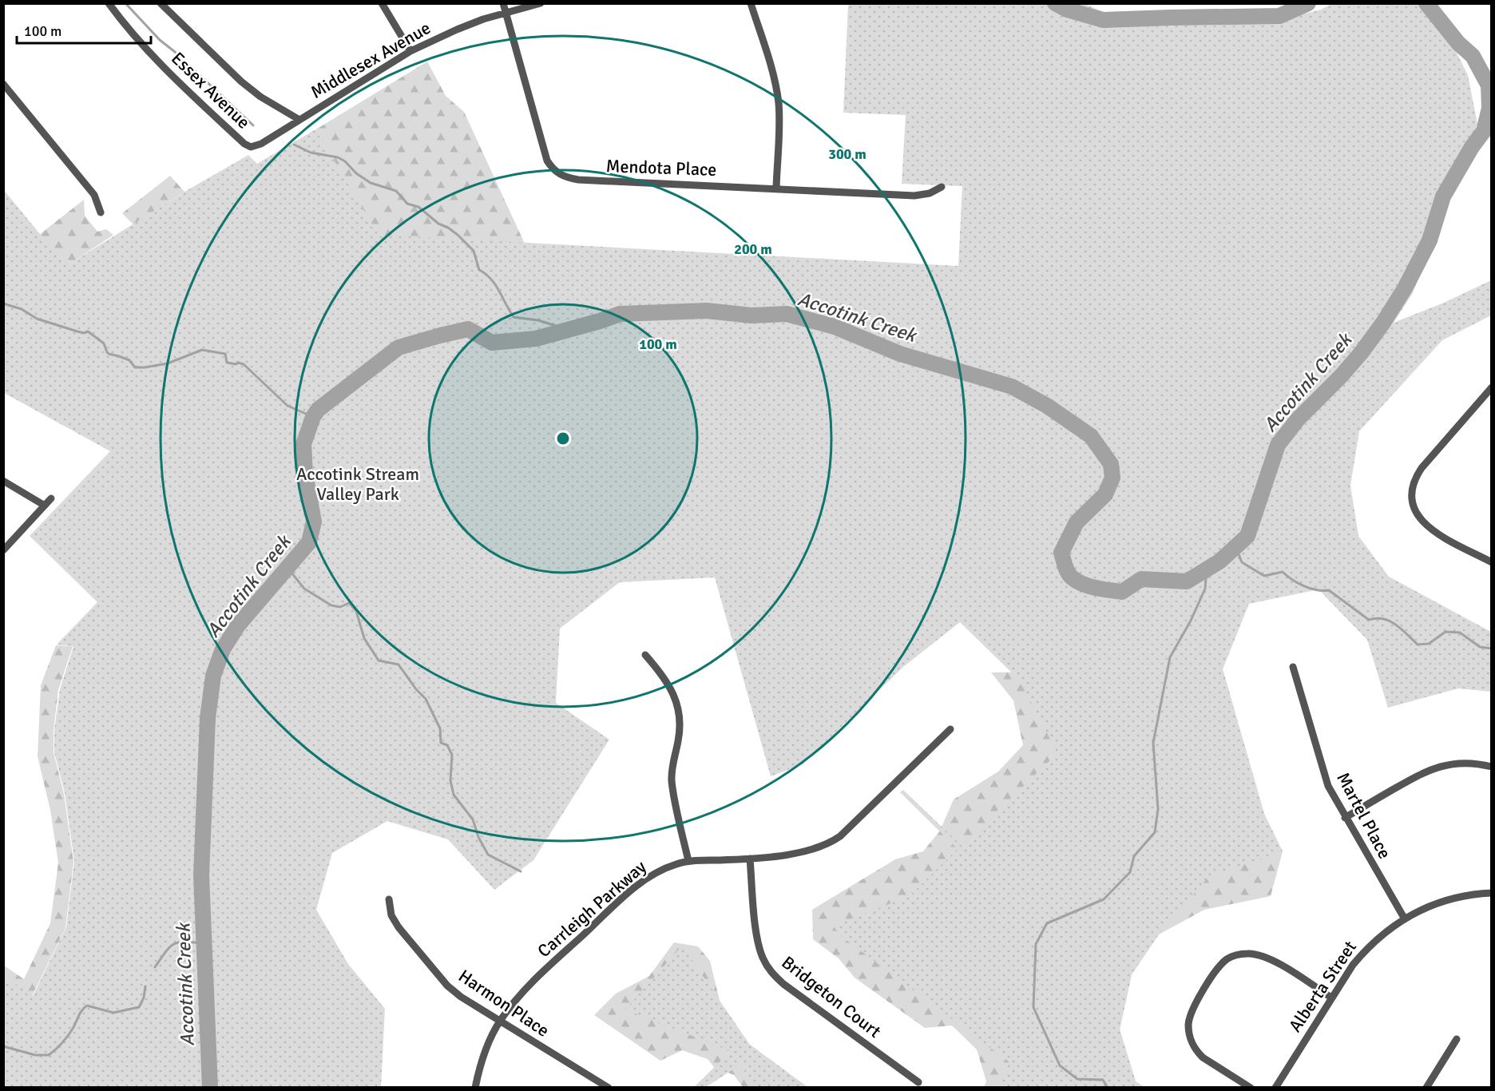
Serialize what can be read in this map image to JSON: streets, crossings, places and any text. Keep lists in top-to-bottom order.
{
  "streets": {
    "street": [
      "Middlesex Avenue",
      "Essex Avenue",
      "Mendota Place",
      "Martel Place",
      "Carrleigh Parkway",
      "Alberta Street",
      "Bridgeton Court",
      "Harmon Place"
    ]
  },
  "crossings": [
    ["Middlesex Avenue", "Essex Avenue"],
    ["Middlesex Avenue", "Mendota Place"],
    ["Martel Place", "Alberta Street"],
    ["Carrleigh Parkway", "Bridgeton Court"],
    ["Carrleigh Parkway", "Harmon Place"]
  ],
  "water": ["Accotink Creek"],
  "parks": ["Accotink Stream Valley Park"],
  "scale_bar": "100 m",
  "rings": ["300 m", "200 m", "100 m"]
}
